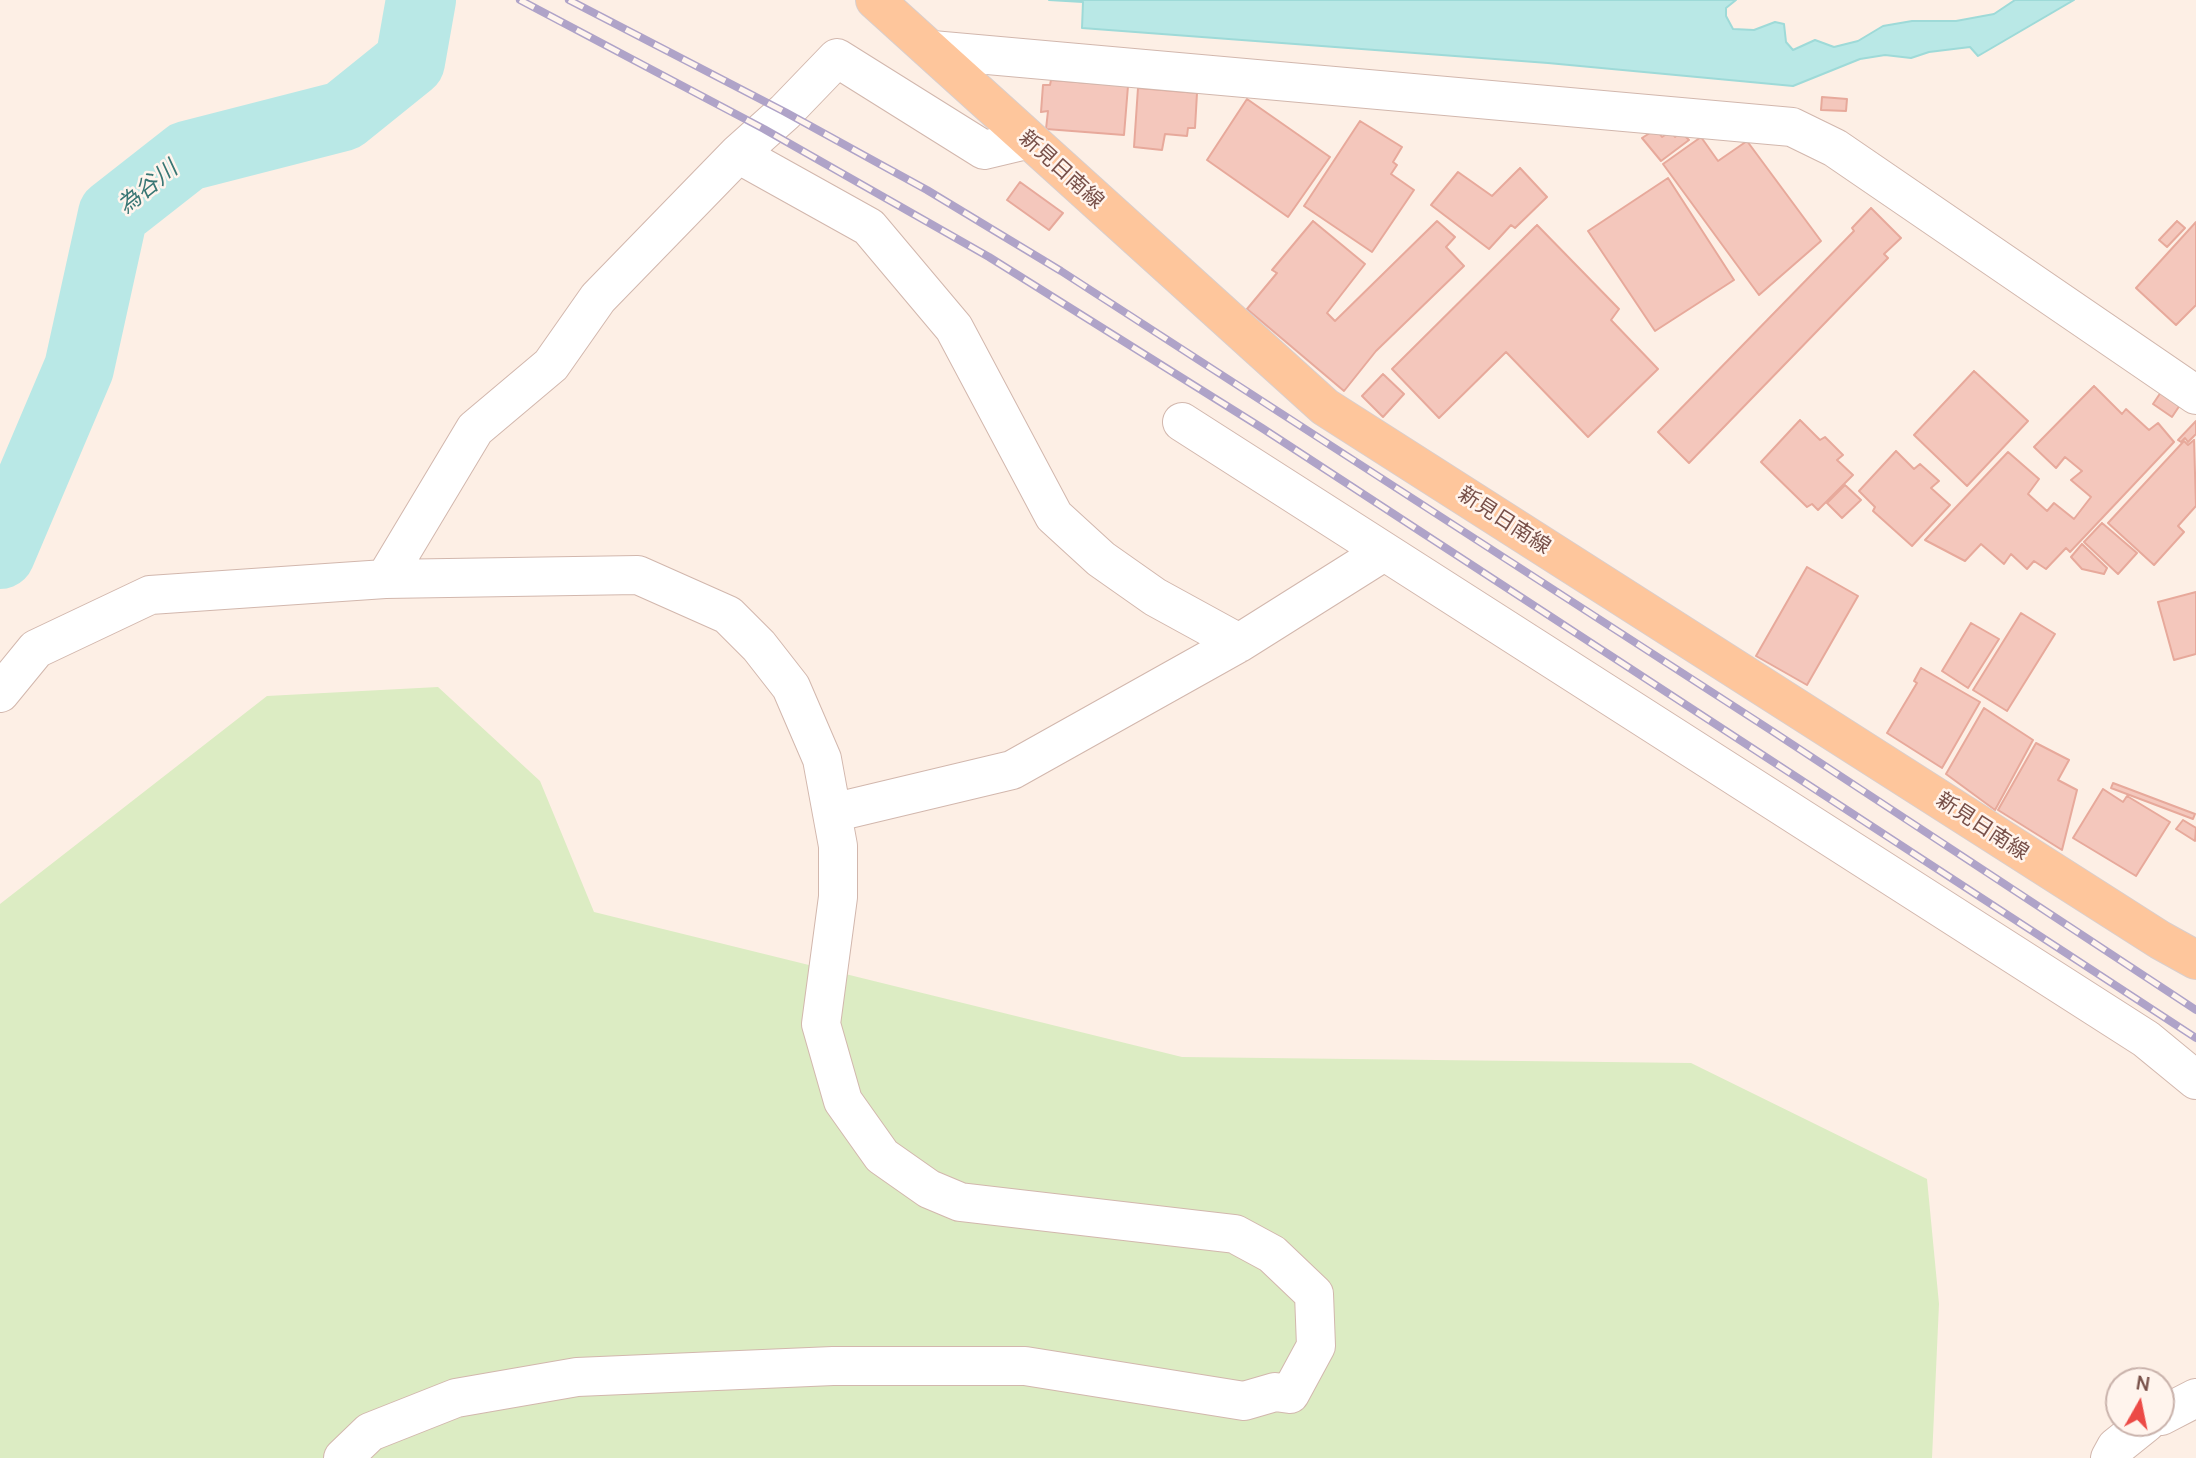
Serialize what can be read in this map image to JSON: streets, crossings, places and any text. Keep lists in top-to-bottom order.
{
  "streets": {
    "main road": ["新見日南線"]
  },
  "water": ["為谷川"],
  "north": "top"
}
